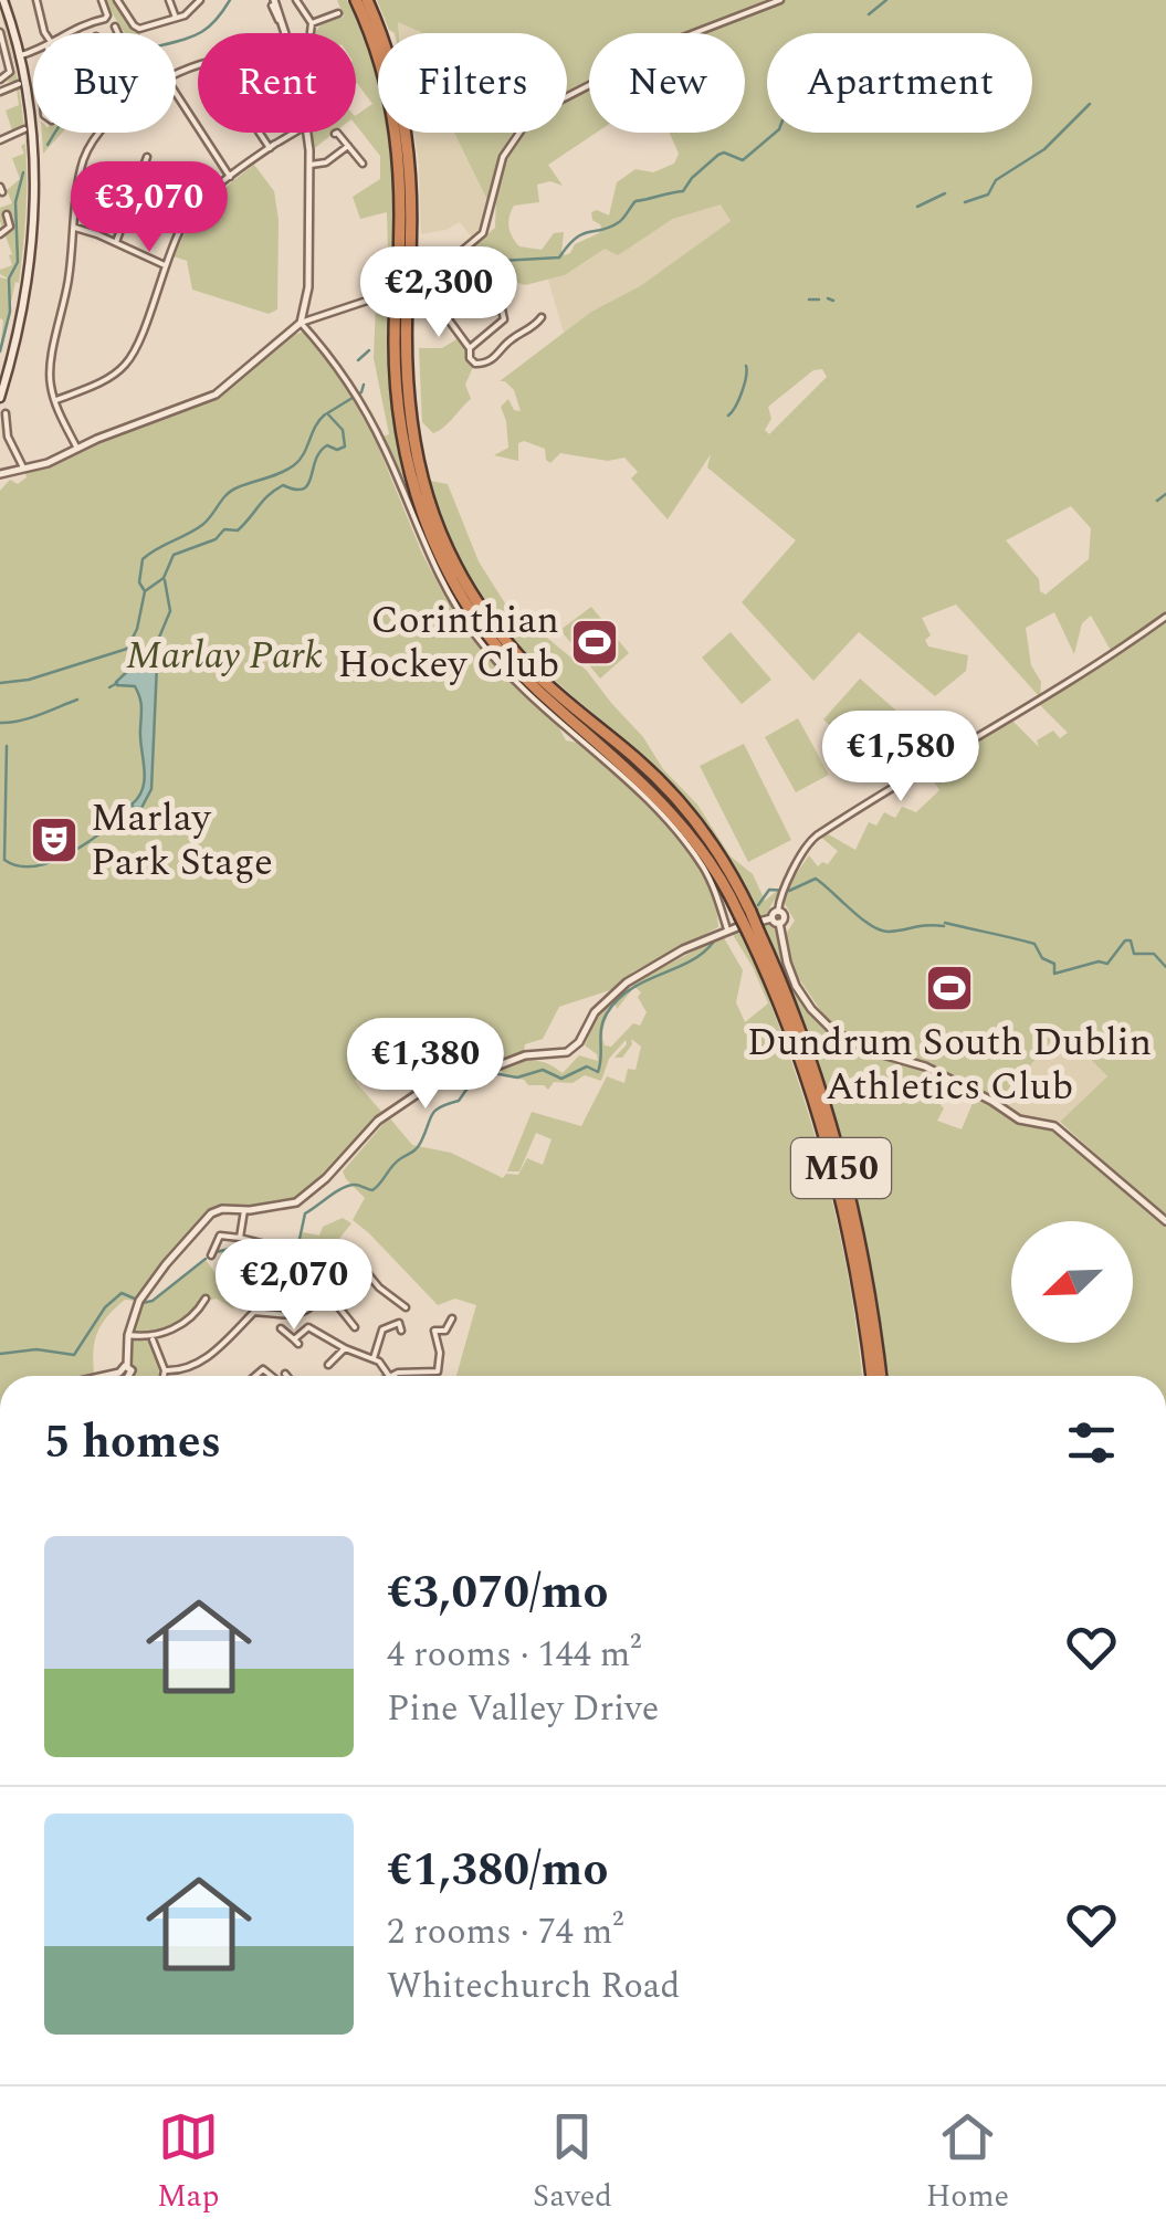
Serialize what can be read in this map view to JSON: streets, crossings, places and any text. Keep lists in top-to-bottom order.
{
  "streets": {
    "highway": ["M50"]
  },
  "parks": ["Marlay Park"],
  "places": {
    "sports": ["Corinthian Hockey Club", "Dundrum South Dublin Athletics Club"],
    "theatre": ["Marlay Park Stage"]
  },
  "north": "bottom left",
  "page": {
    "chip": [
      "Buy",
      "Rent",
      "Filters",
      "New",
      "Apartment"
    ],
    "price": [
      "€3,070",
      "€2,300",
      "€1,580",
      "€1,380",
      "€2,070"
    ],
    "heading": "5 homes",
    "list": [
      {
        "name": "€3,070/mo",
        "note": "4 rooms · 144 m² · Pine Valley Drive"
      },
      {
        "name": "€1,380/mo",
        "note": "2 rooms · 74 m² · Whitechurch Road"
      }
    ],
    "tabs": ["Map", "Saved", "Home"]
  }
}
